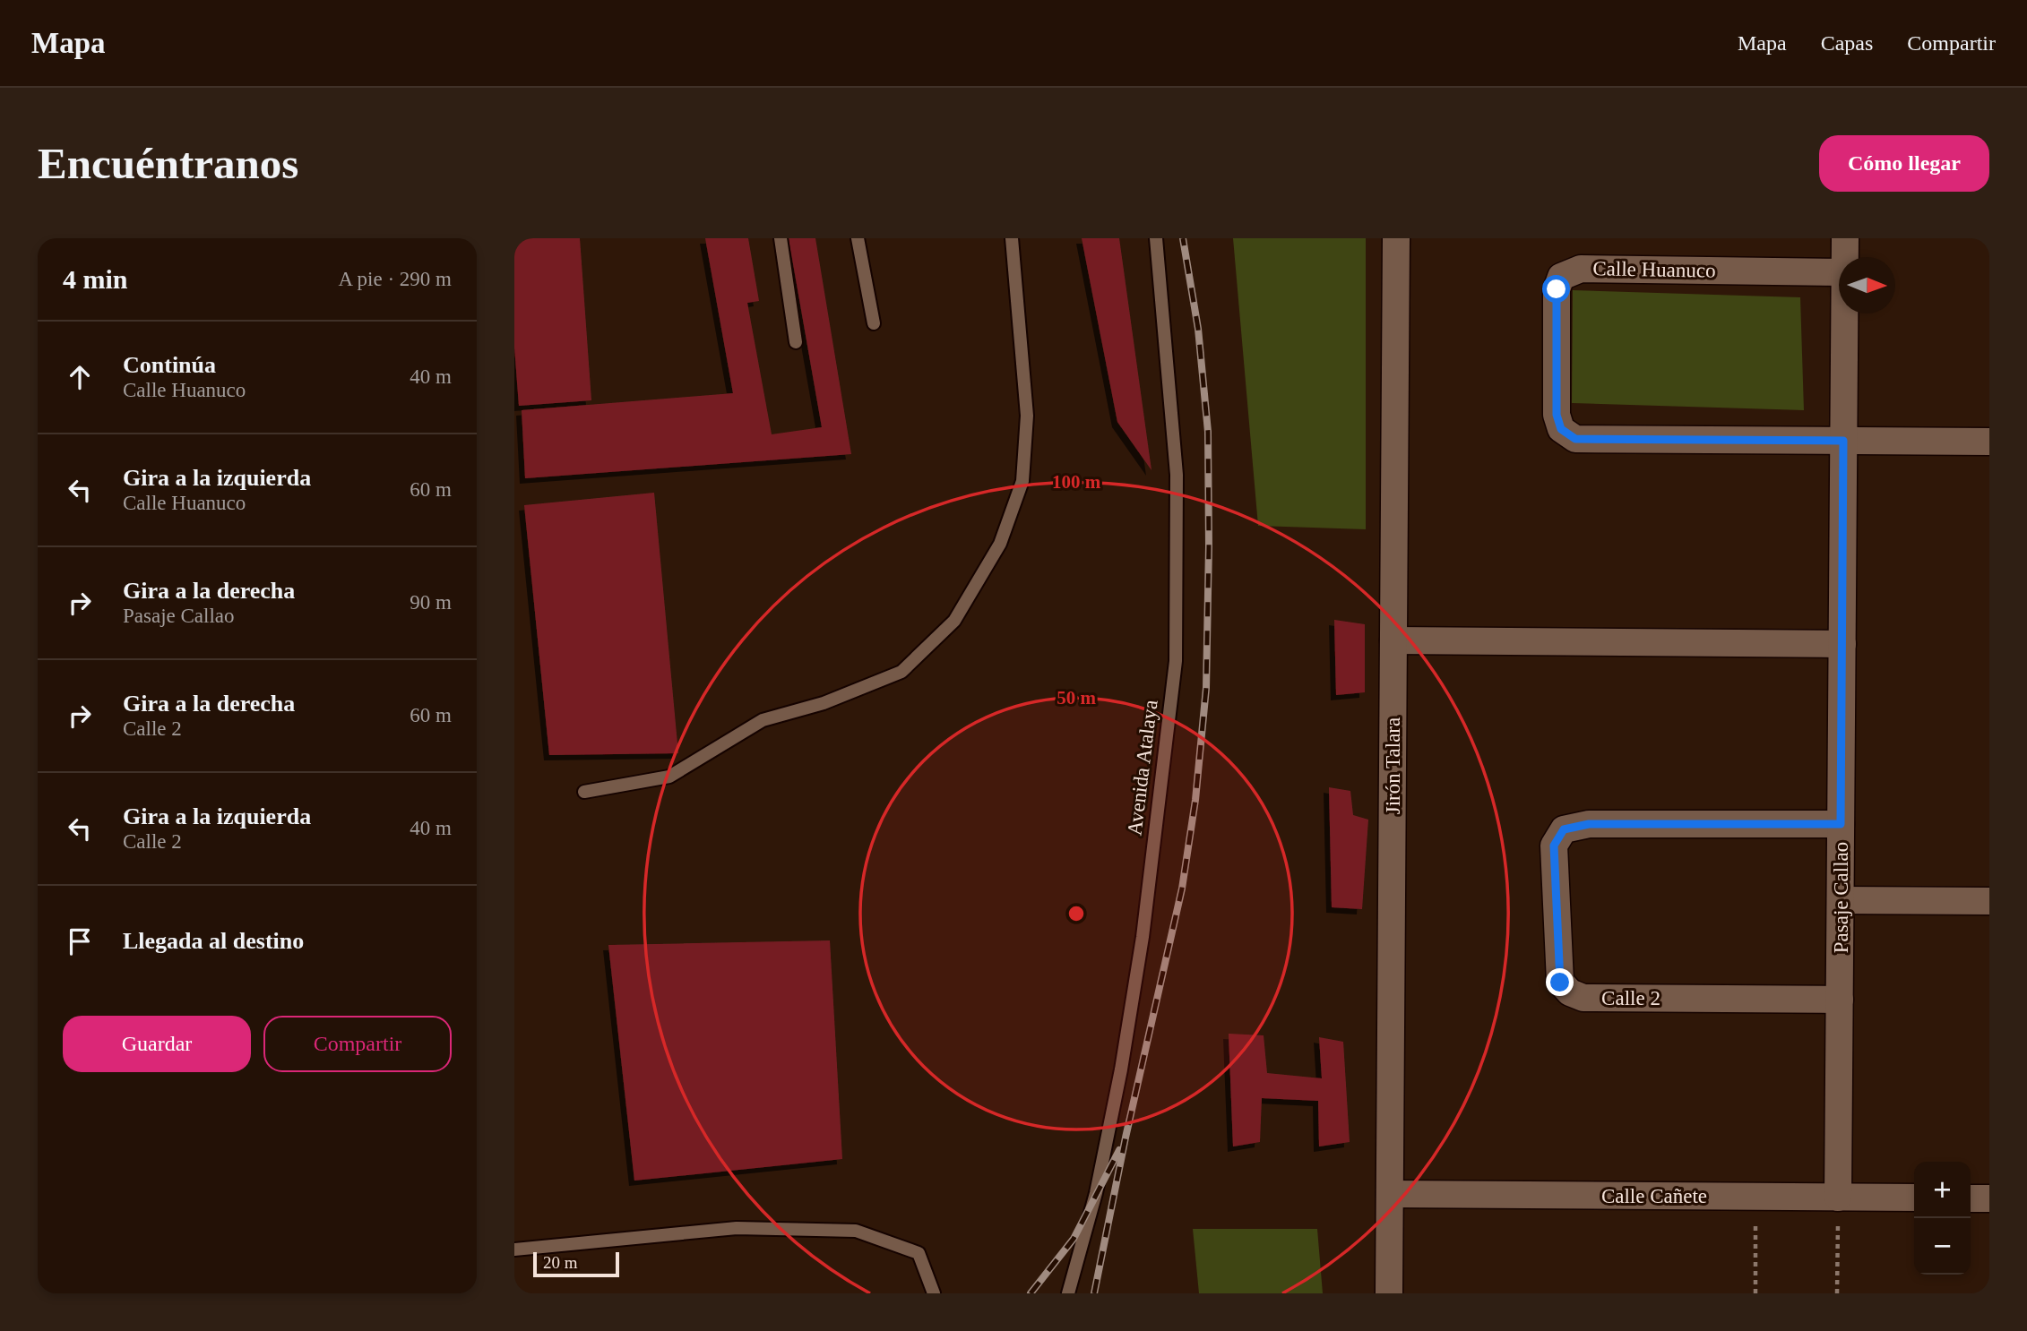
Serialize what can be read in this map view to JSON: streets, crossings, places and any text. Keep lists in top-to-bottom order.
{
  "streets": {
    "street": [
      "Calle Huanuco",
      "Jirón Talara",
      "Pasaje Callao",
      "Calle 2",
      "Calle Cañete"
    ],
    "lane": ["Avenida Atalaya"]
  },
  "crossings": [
    ["Calle Huanuco", "Pasaje Callao"],
    ["Jirón Talara", "Calle Cañete"],
    ["Pasaje Callao", "Calle 2"],
    ["Pasaje Callao", "Calle Cañete"]
  ],
  "scale_bar": "20 m",
  "north": "right",
  "page": {
    "header": "Mapa",
    "nav": ["Mapa", "Capas", "Compartir"],
    "buttons": [
      "Cómo llegar",
      ["Guardar", "Compartir"]
    ],
    "title": "Encuéntranos",
    "heading": ["4 min", "A pie · 290 m"],
    "list": [
      ["Continúa", "Calle Huanuco", "40 m"],
      ["Gira a la izquierda", "Calle Huanuco", "60 m"],
      ["Gira a la derecha", "Pasaje Callao", "90 m"],
      ["Gira a la derecha", "Calle 2", "60 m"],
      ["Gira a la izquierda", "Calle 2", "40 m"],
      "Llegada al destino"
    ],
    "map_buttons": ["+", "−"],
    "scale": "20 m"
  },
  "rings": ["100 m", "50 m"]
}
